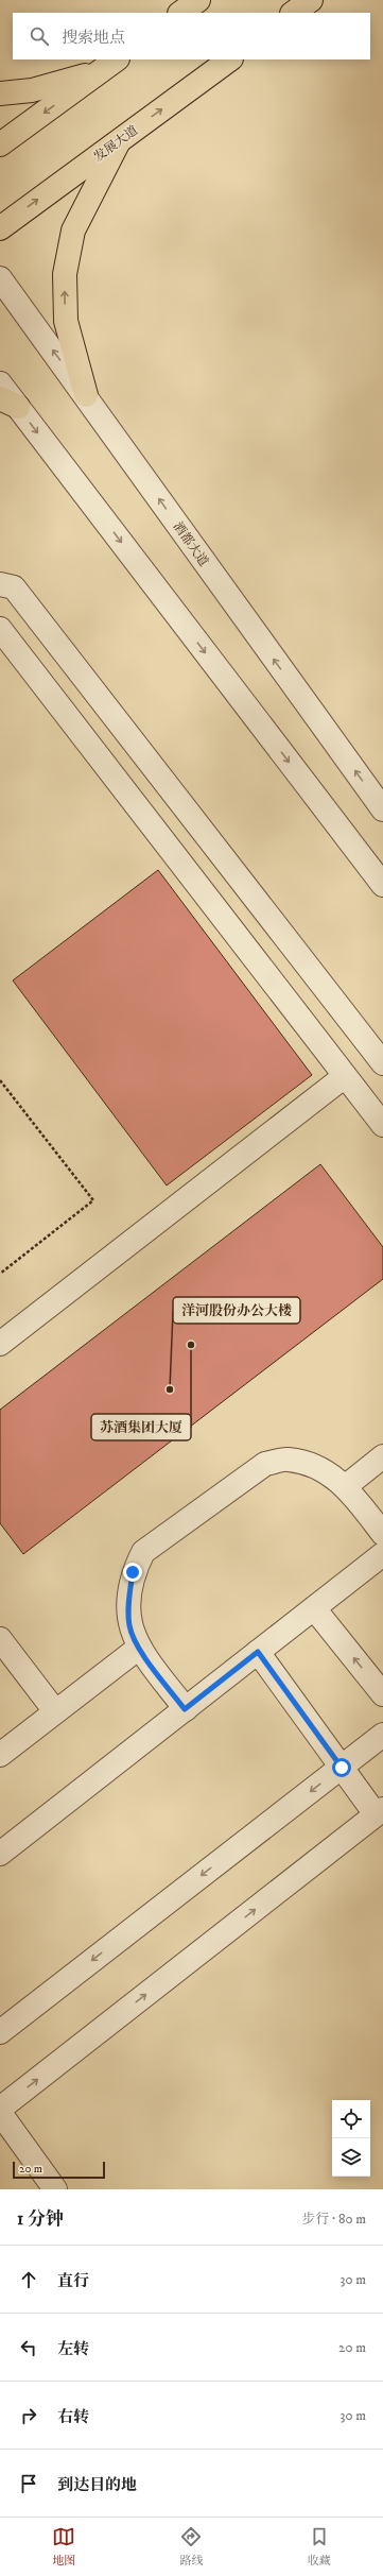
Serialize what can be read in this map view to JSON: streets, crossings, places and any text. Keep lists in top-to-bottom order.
{
  "streets": {
    "main road": ["发展大道"],
    "street": ["酒都大道"]
  },
  "places": ["苏酒集团大厦", "洋河股份办公大楼"],
  "scale_bar": "20 m",
  "page": {
    "search": "搜索地点",
    "scale": "20 m",
    "heading": ["1 分钟", "步行 · 80 m"],
    "list": [
      ["直行", "30 m"],
      ["左转", "20 m"],
      ["右转", "30 m"],
      "到达目的地"
    ],
    "nav": ["地图", "路线", "收藏"]
  }
}
